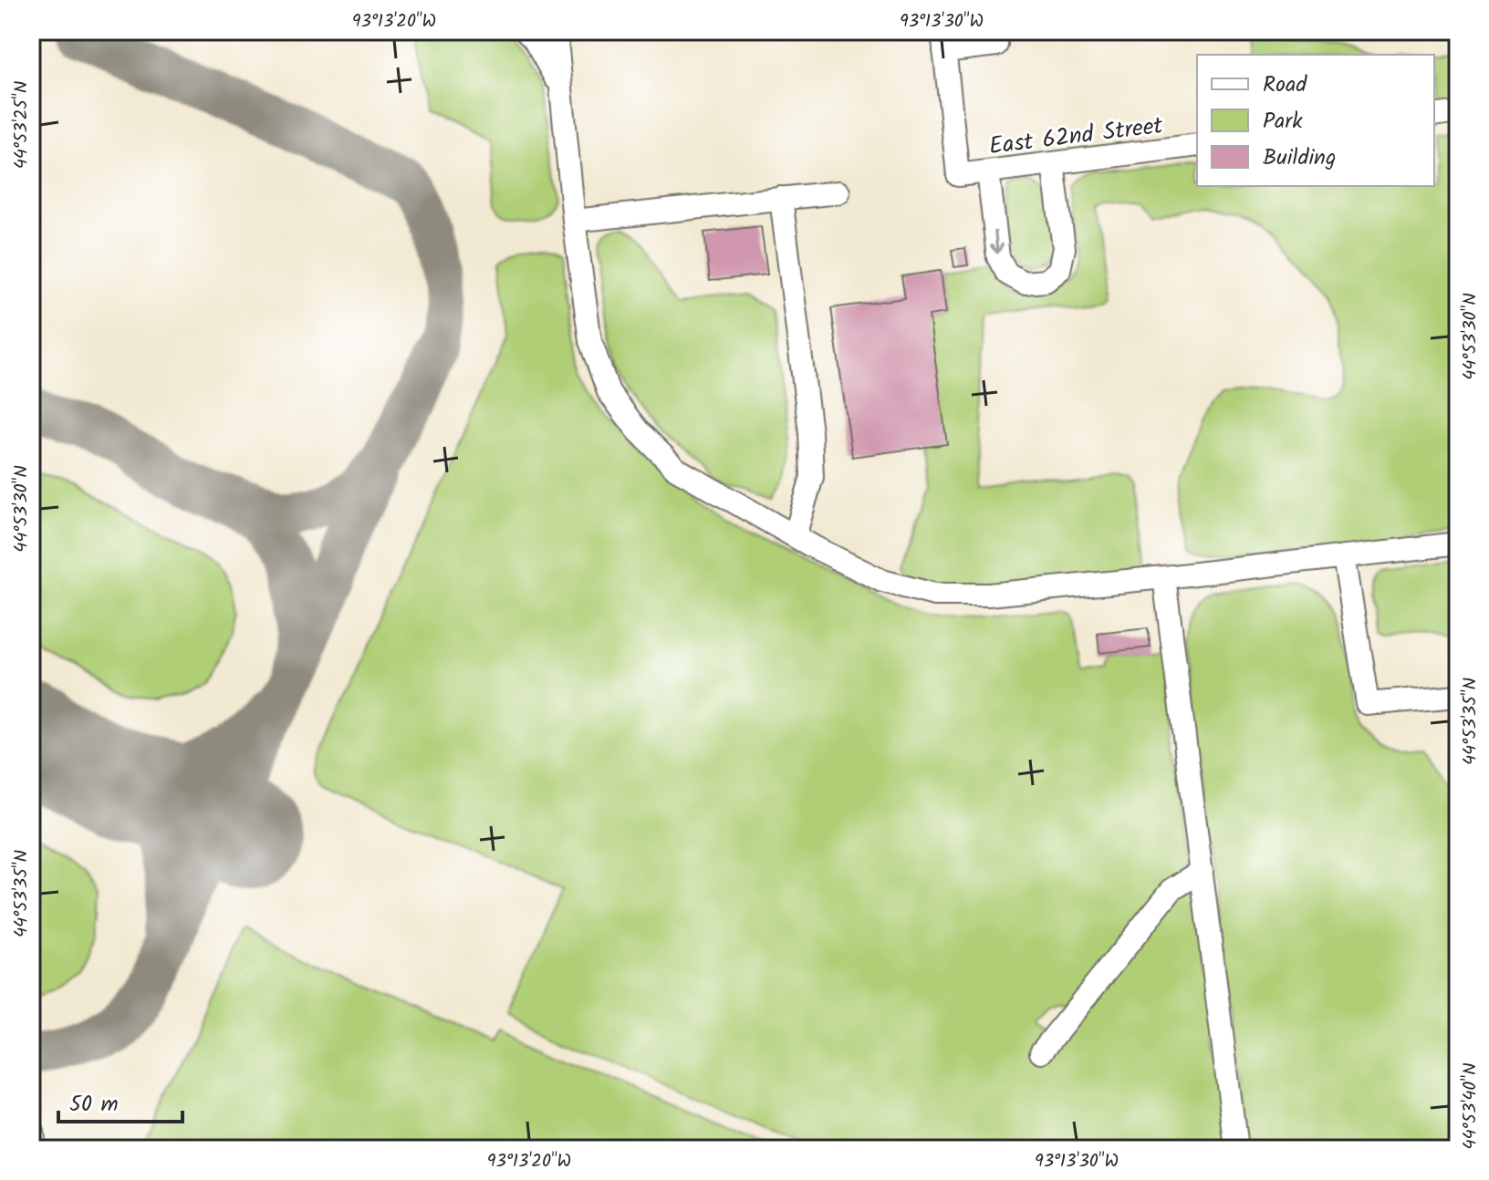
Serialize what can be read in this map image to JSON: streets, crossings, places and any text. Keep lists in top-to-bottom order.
{
  "streets": {
    "street": ["East 62nd Street"]
  },
  "legend": ["Road", "Park", "Building"],
  "scale_bar": "50 m",
  "coordinates": [
    "93°13'20\"W",
    "93°13'30\"W",
    "44°53'25\"N",
    "44°53'30\"N",
    "44°53'35\"N",
    "44°53'40\"N"
  ]
}
